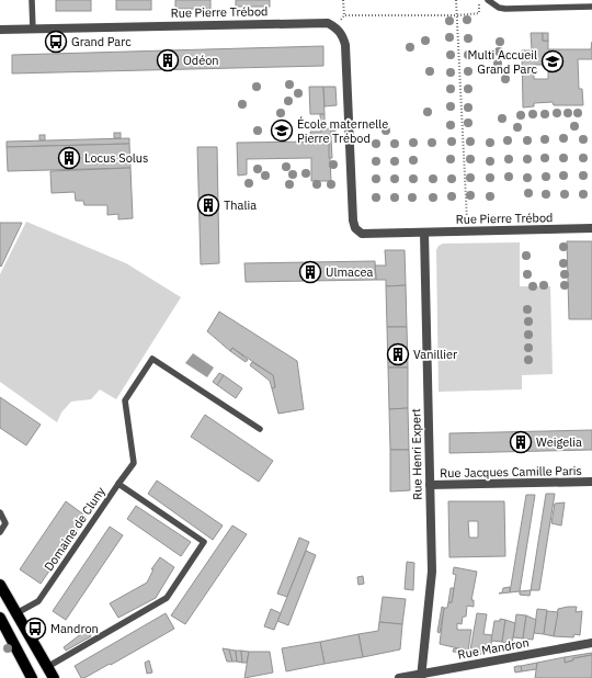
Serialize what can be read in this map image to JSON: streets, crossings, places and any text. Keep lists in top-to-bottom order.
{
  "streets": {
    "street": [
      "Rue Pierre Trébod",
      "Rue Henri Expert",
      "Rue Jacques Camille Paris",
      "Rue Mandron"
    ],
    "lane": ["Domaine de Cluny"]
  },
  "crossings": [
    ["Rue Pierre Trébod", "Rue Henri Expert"],
    ["Rue Henri Expert", "Rue Jacques Camille Paris"],
    ["Rue Henri Expert", "Rue Mandron"]
  ],
  "places": {
    "bus stop": ["Grand Parc", "Mandron"],
    "building": [
      "Odéon",
      "Locus Solus",
      "Thalia",
      "Ulmacea",
      "Vanillier",
      "Weigelia"
    ],
    "school or university": ["Multi Accueil Grand Parc", "École maternelle Pierre Trébod"]
  }
}
